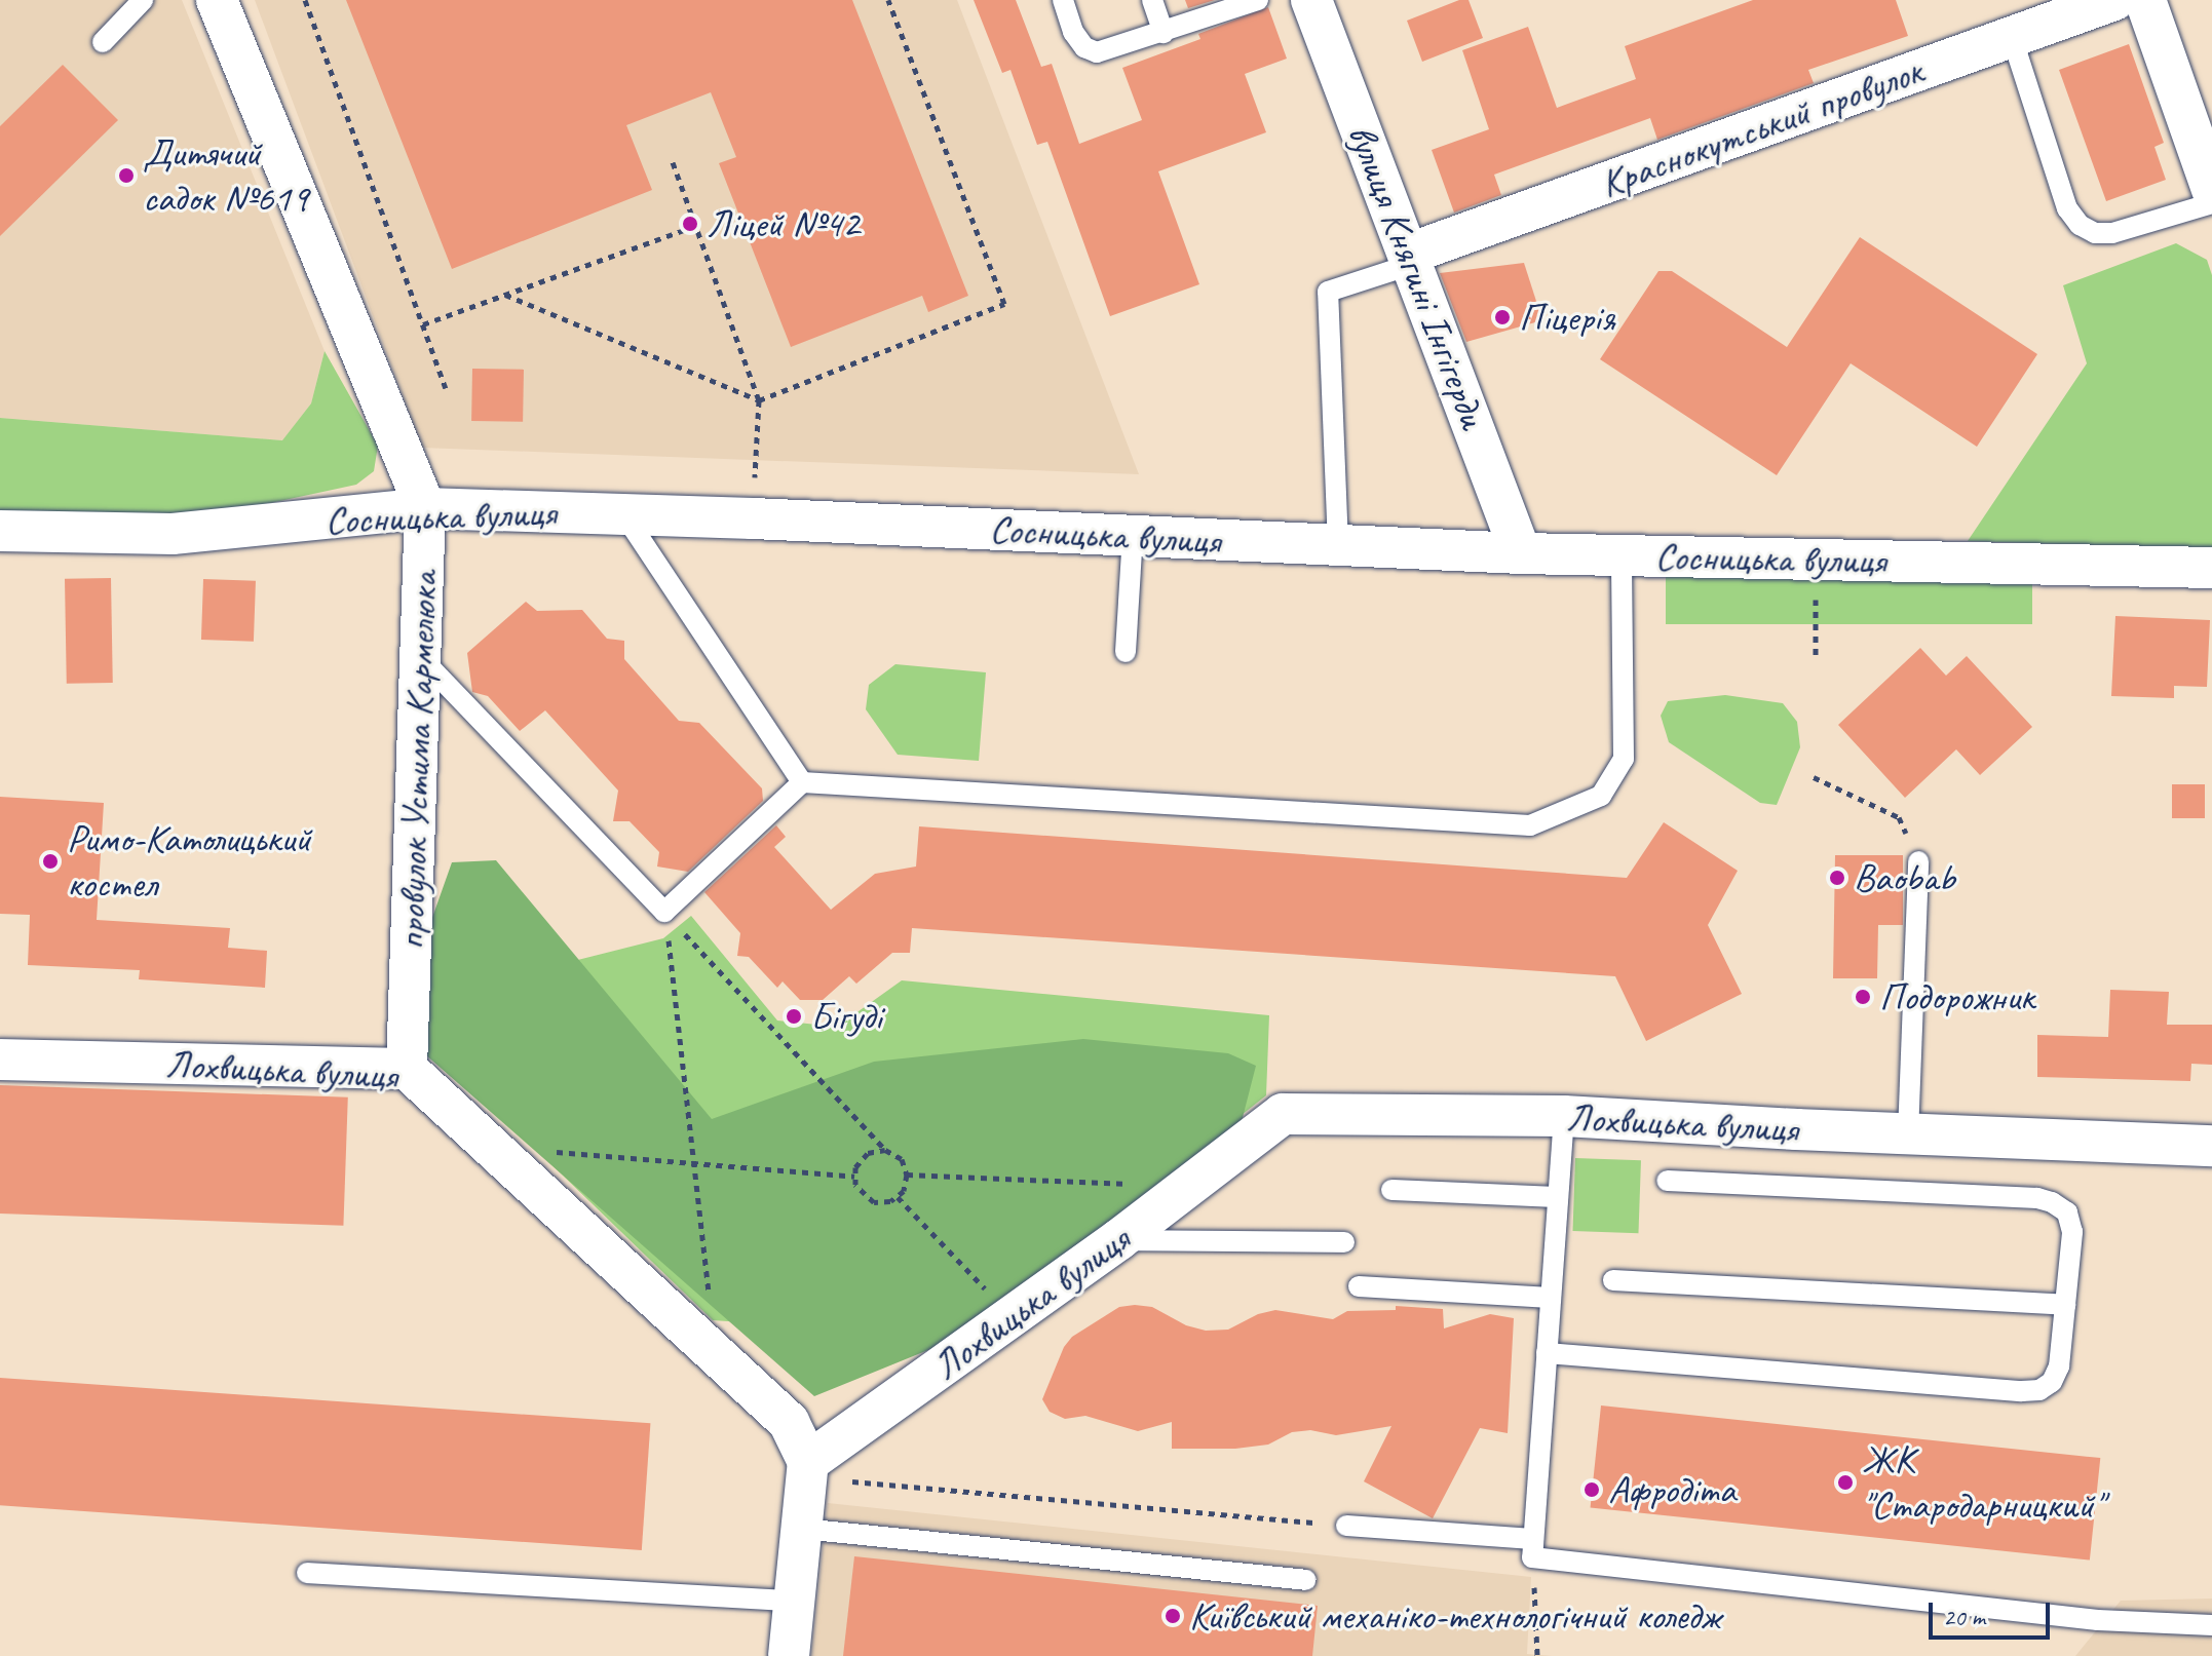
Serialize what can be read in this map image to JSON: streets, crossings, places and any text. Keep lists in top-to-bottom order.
{
  "streets": {
    "street": [
      "Краснокутський провулок",
      "вулиця Княгині Інгігерди",
      "Сосницька вулиця",
      "провулок Устима Кармелюка",
      "Лохвицька вулиця"
    ]
  },
  "crossings": [
    ["Краснокутський провулок", "вулиця Княгині Інгігерди"],
    ["вулиця Княгині Інгігерди", "Сосницька вулиця"],
    ["Сосницька вулиця", "провулок Устима Кармелюка"],
    ["провулок Устима Кармелюка", "Лохвицька вулиця"]
  ],
  "places": [
    "Дитячий садок №619",
    "Ліцей №42",
    "Піцерія",
    "Римо-Католицький костел",
    "Baobab",
    "Подорожник",
    "Бігуді",
    "ЖК \"Стародарницкий\"",
    "Афродіта",
    "Київський механіко-технологічний коледж"
  ],
  "scale_bar": "20 m"
}
